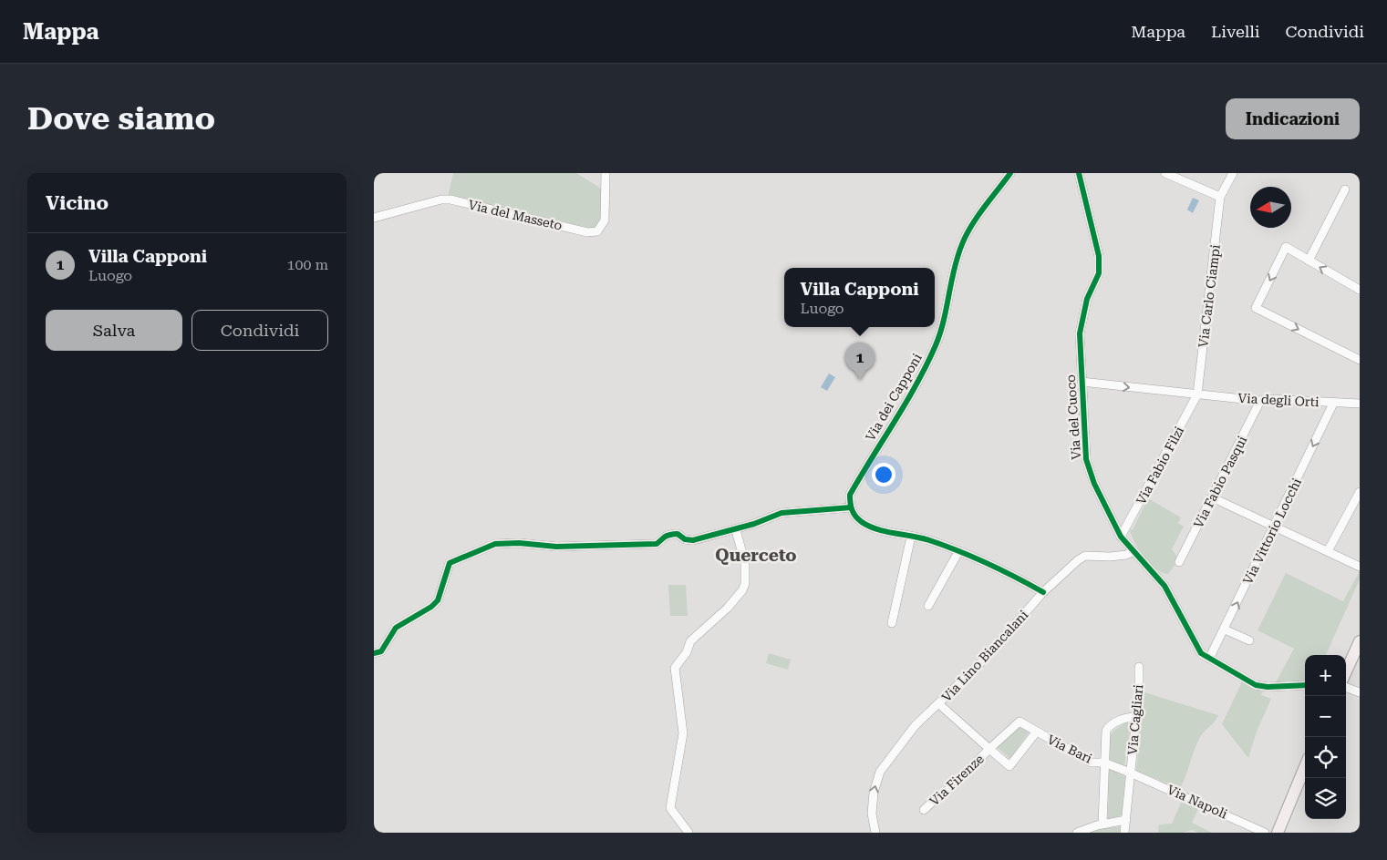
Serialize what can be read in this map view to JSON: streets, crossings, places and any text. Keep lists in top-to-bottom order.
{
  "streets": {
    "street": [
      "Via del Masseto",
      "Via Carlo Ciampi",
      "Via dei Capponi",
      "Via degli Orti",
      "Via del Cuoco",
      "Via Fabio Filzi",
      "Via Fabio Pasqui",
      "Via Vittorio Locchi",
      "Via Lino Biancalani",
      "Via Cagliari",
      "Via Bari",
      "Via Firenze",
      "Via Napoli"
    ]
  },
  "crossings": [
    ["Via Carlo Ciampi", "Via degli Orti"],
    ["Via Carlo Ciampi", "Via Fabio Filzi"],
    ["Via degli Orti", "Via del Cuoco"],
    ["Via degli Orti", "Via Fabio Filzi"],
    ["Via degli Orti", "Via Fabio Pasqui"],
    ["Via degli Orti", "Via Vittorio Locchi"],
    ["Via del Cuoco", "Via Fabio Filzi"],
    ["Via del Cuoco", "Via Vittorio Locchi"],
    ["Via del Cuoco", "Via Lino Biancalani"],
    ["Via Cagliari", "Via Bari"],
    ["Via Cagliari", "Via Napoli"],
    ["Via Bari", "Via Firenze"],
    ["Via Bari", "Via Napoli"]
  ],
  "one_way": ["Via degli Orti"],
  "districts": ["Querceto"],
  "north": "left",
  "page": {
    "header": "Mappa",
    "nav": ["Mappa", "Livelli", "Condividi"],
    "buttons": [
      "Indicazioni",
      ["Salva", "Condividi"]
    ],
    "title": "Dove siamo",
    "heading": "Vicino",
    "list": [
      {
        "mark": "1",
        "name": "Villa Capponi",
        "note": "Luogo",
        "value": "100 m"
      }
    ],
    "popup": ["Villa Capponi", "Luogo"],
    "pins": "1",
    "map_buttons": ["+", "−"]
  }
}
